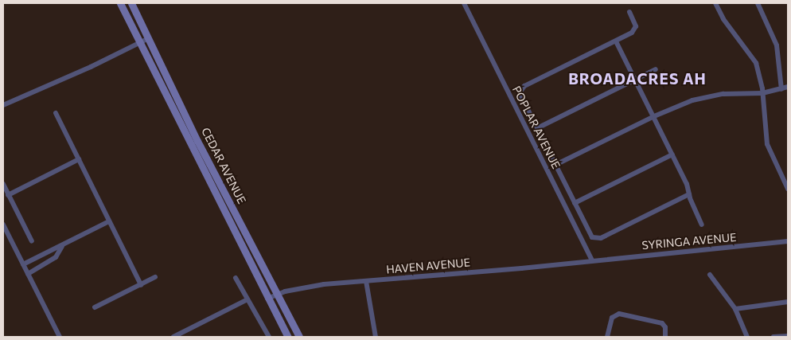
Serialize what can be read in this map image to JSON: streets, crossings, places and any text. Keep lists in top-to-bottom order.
{
  "streets": {
    "main road": ["CEDAR AVENUE"],
    "street": ["POPLAR AVENUE", "SYRINGA AVENUE", "HAVEN AVENUE"]
  },
  "crossings": [
    ["POPLAR AVENUE", "SYRINGA AVENUE"],
    ["POPLAR AVENUE", "HAVEN AVENUE"],
    ["CEDAR AVENUE", "HAVEN AVENUE"],
    ["SYRINGA AVENUE", "HAVEN AVENUE"]
  ],
  "districts": ["BROADACRES AH"]
}
